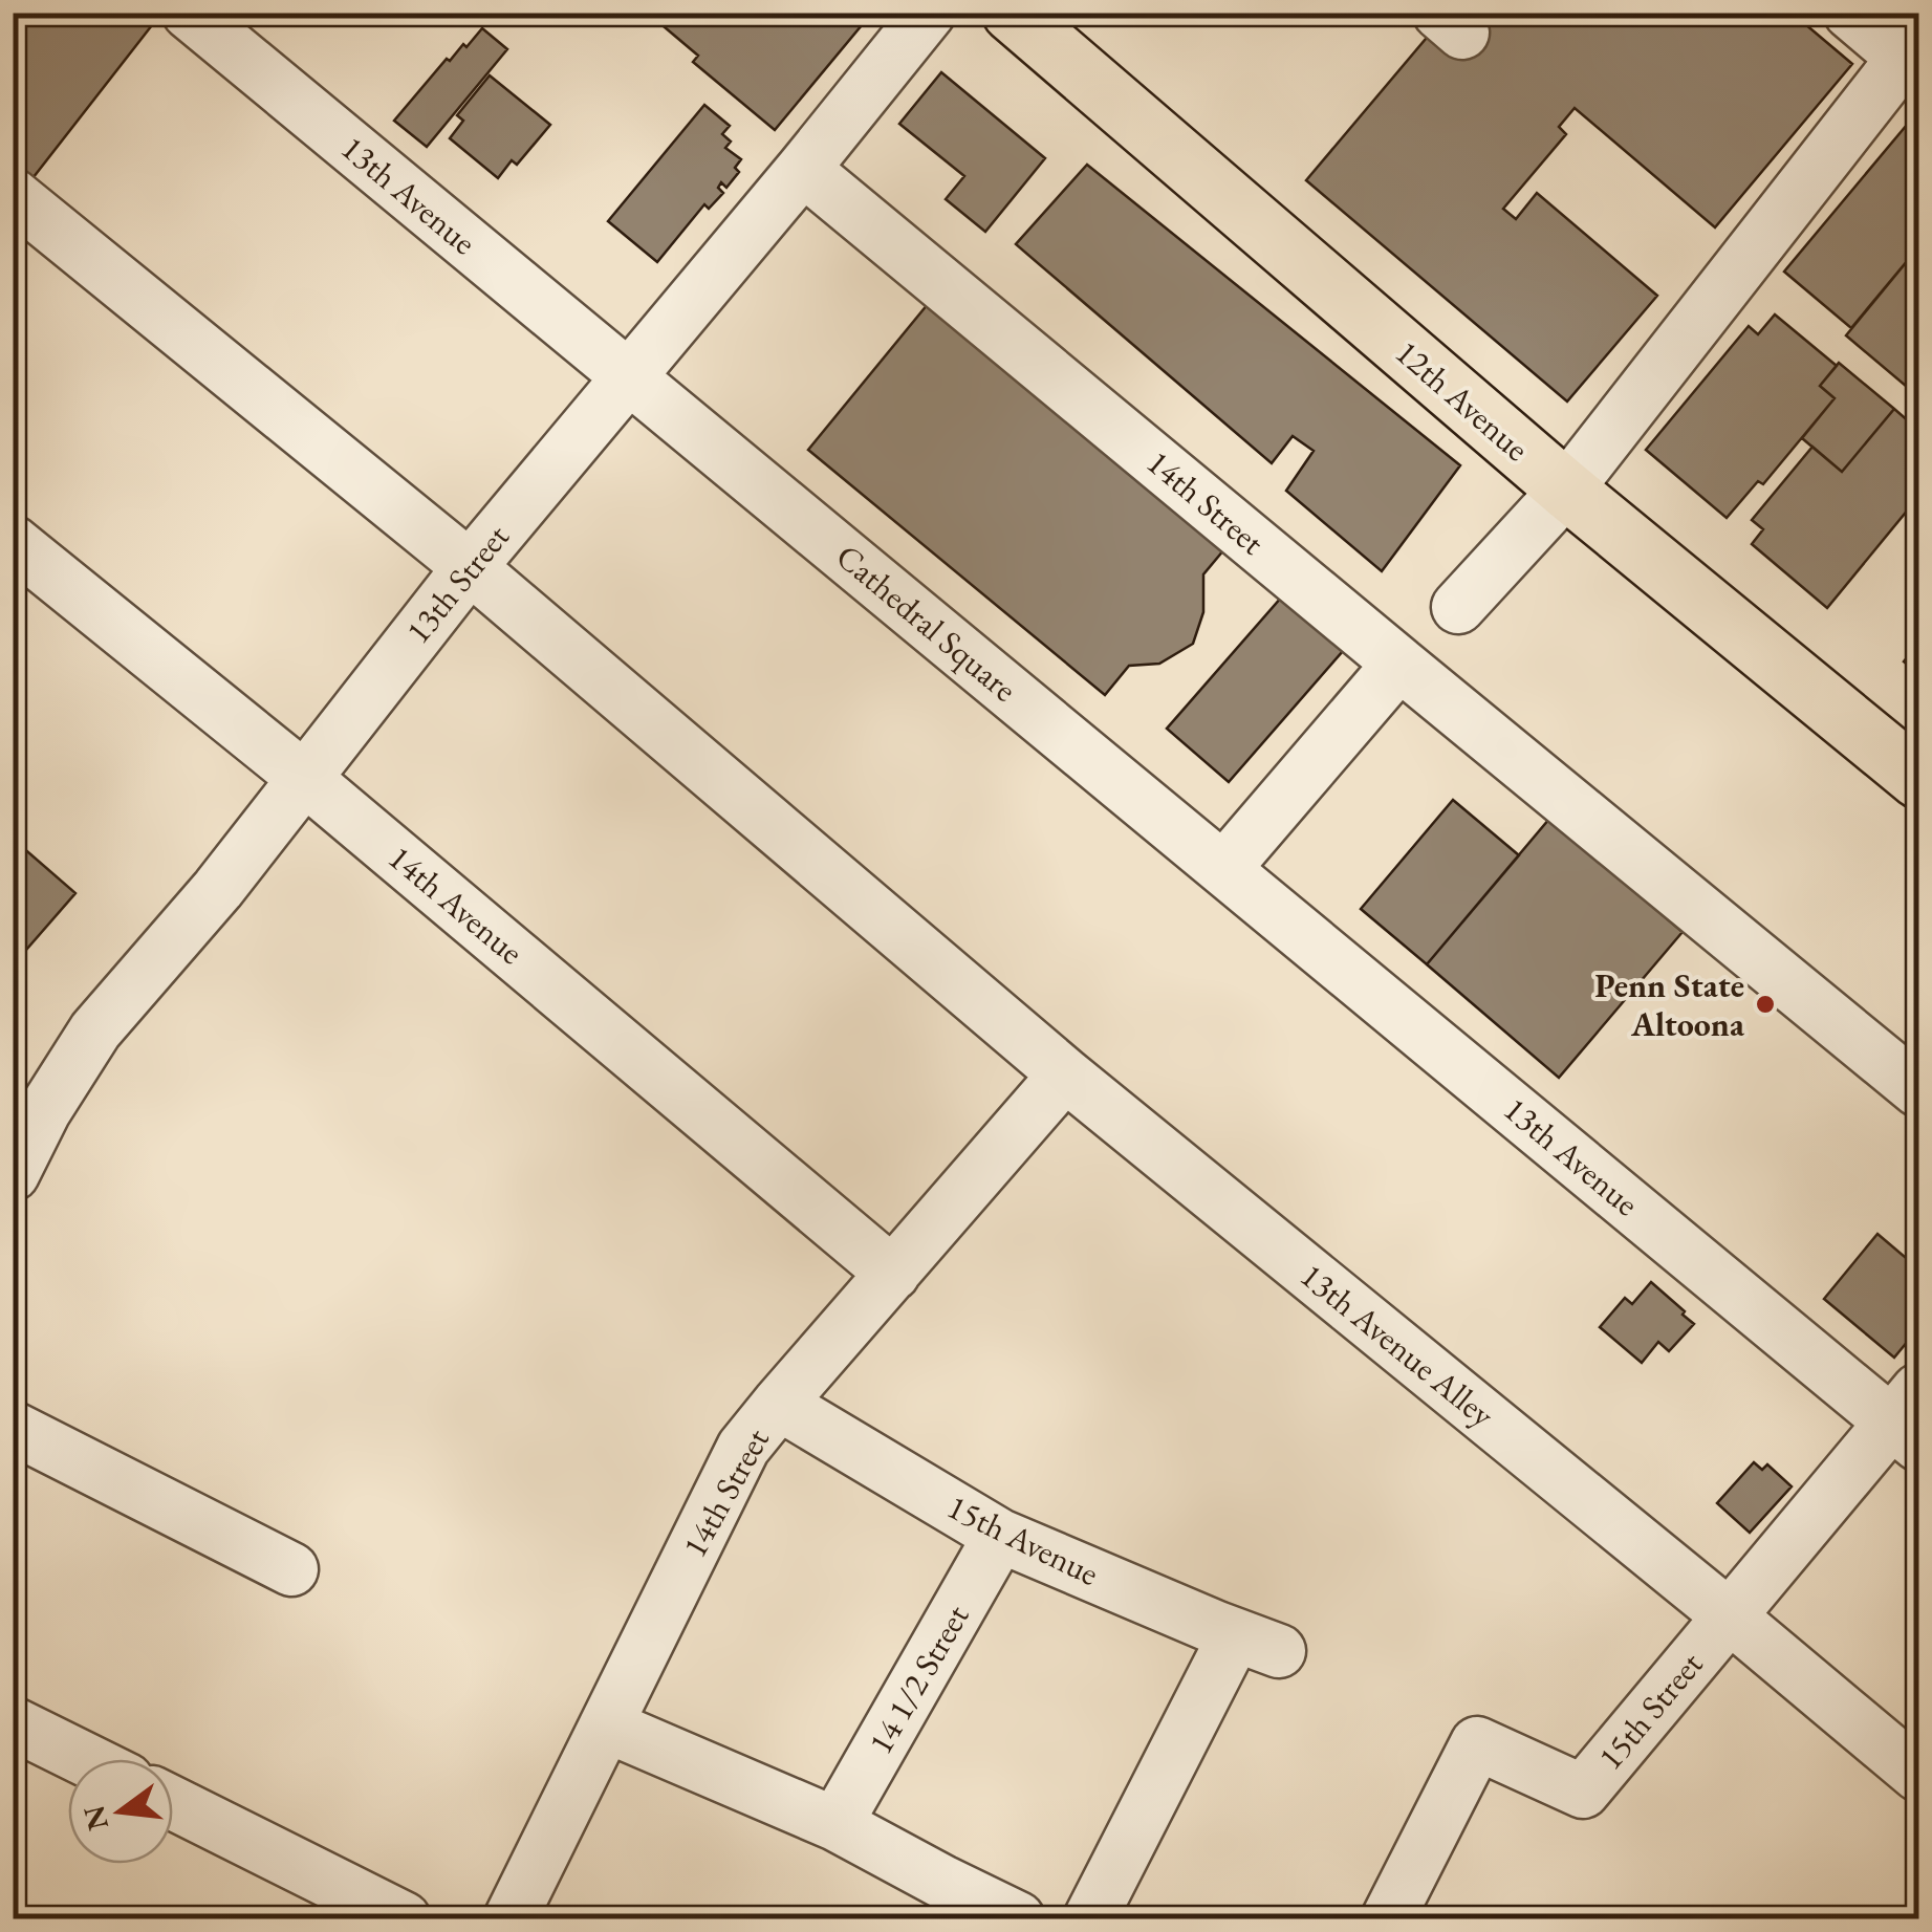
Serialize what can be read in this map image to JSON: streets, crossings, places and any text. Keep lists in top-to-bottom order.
{
  "streets": {
    "main road": ["12th Avenue"],
    "street": [
      "13th Avenue",
      "14th Street",
      "13th Street",
      "Cathedral Square",
      "14th Avenue",
      "13th Avenue Alley",
      "15th Avenue",
      "14 1/2 Street",
      "15th Street"
    ]
  },
  "crossings": [
    ["13th Avenue", "13th Street"],
    ["13th Avenue", "Cathedral Square"],
    ["13th Avenue", "15th Street"],
    ["14th Street", "13th Street"],
    ["14th Street", "14th Avenue"],
    ["14th Street", "13th Avenue Alley"],
    ["14th Street", "15th Avenue"],
    ["13th Street", "Cathedral Square"],
    ["13th Street", "14th Avenue"],
    ["13th Street", "13th Avenue Alley"],
    ["13th Avenue Alley", "15th Street"],
    ["15th Avenue", "14 1/2 Street"]
  ],
  "places": ["Penn State Altoona"],
  "north": "left"
}
